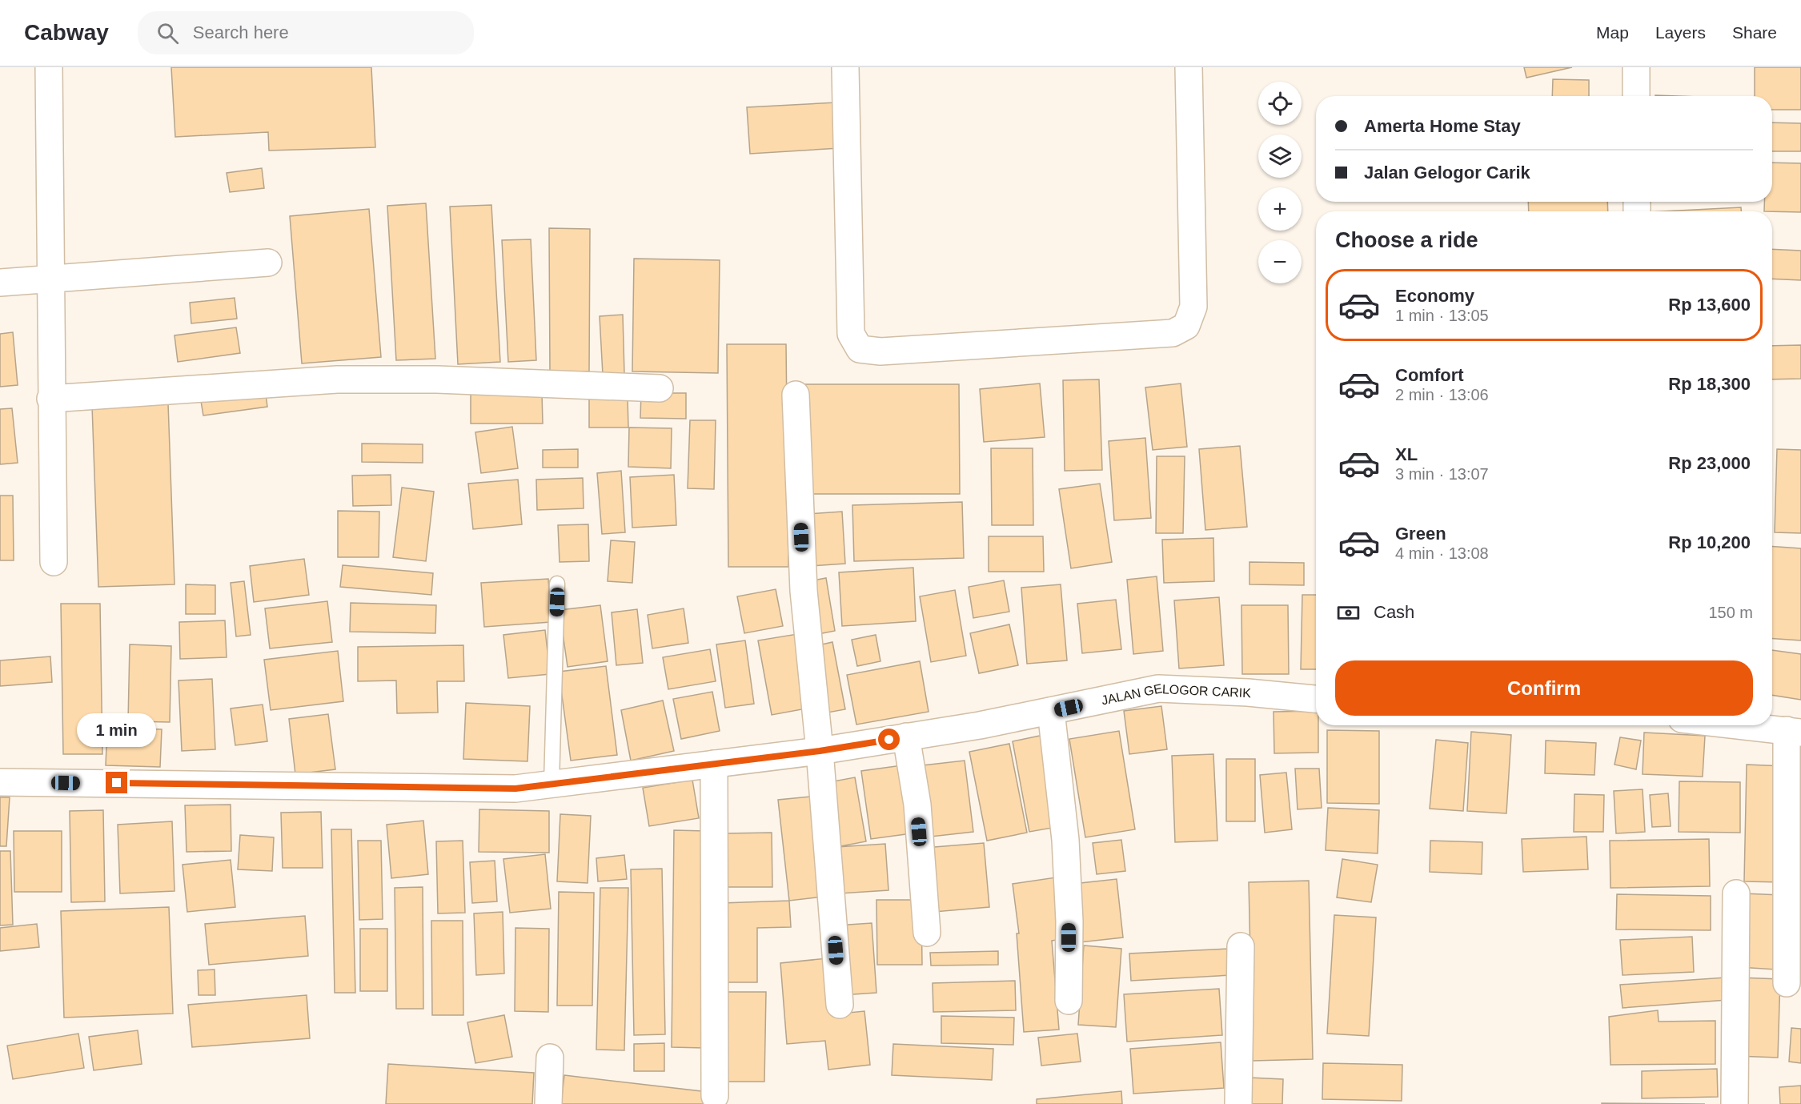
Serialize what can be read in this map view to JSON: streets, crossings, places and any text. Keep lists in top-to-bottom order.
{
  "streets": {
    "street": ["JALAN GELOGOR CARIK"]
  },
  "page": {
    "header": "Cabway",
    "search": "Search here",
    "nav": ["Map", "Layers", "Share"],
    "map_buttons": ["+", "−"],
    "banner": ["Amerta Home Stay", "Jalan Gelogor Carik"],
    "heading": "Choose a ride",
    "list": [
      {
        "name": "Economy",
        "note": "1 min · 13:05",
        "value": "Rp 13,600"
      },
      {
        "name": "Comfort",
        "note": "2 min · 13:06",
        "value": "Rp 18,300"
      },
      {
        "name": "XL",
        "note": "3 min · 13:07",
        "value": "Rp 23,000"
      },
      {
        "name": "Green",
        "note": "4 min · 13:08",
        "value": "Rp 10,200"
      }
    ],
    "pay": ["Cash", "150 m"],
    "buttons": "Confirm",
    "bubble": "1 min"
  }
}
